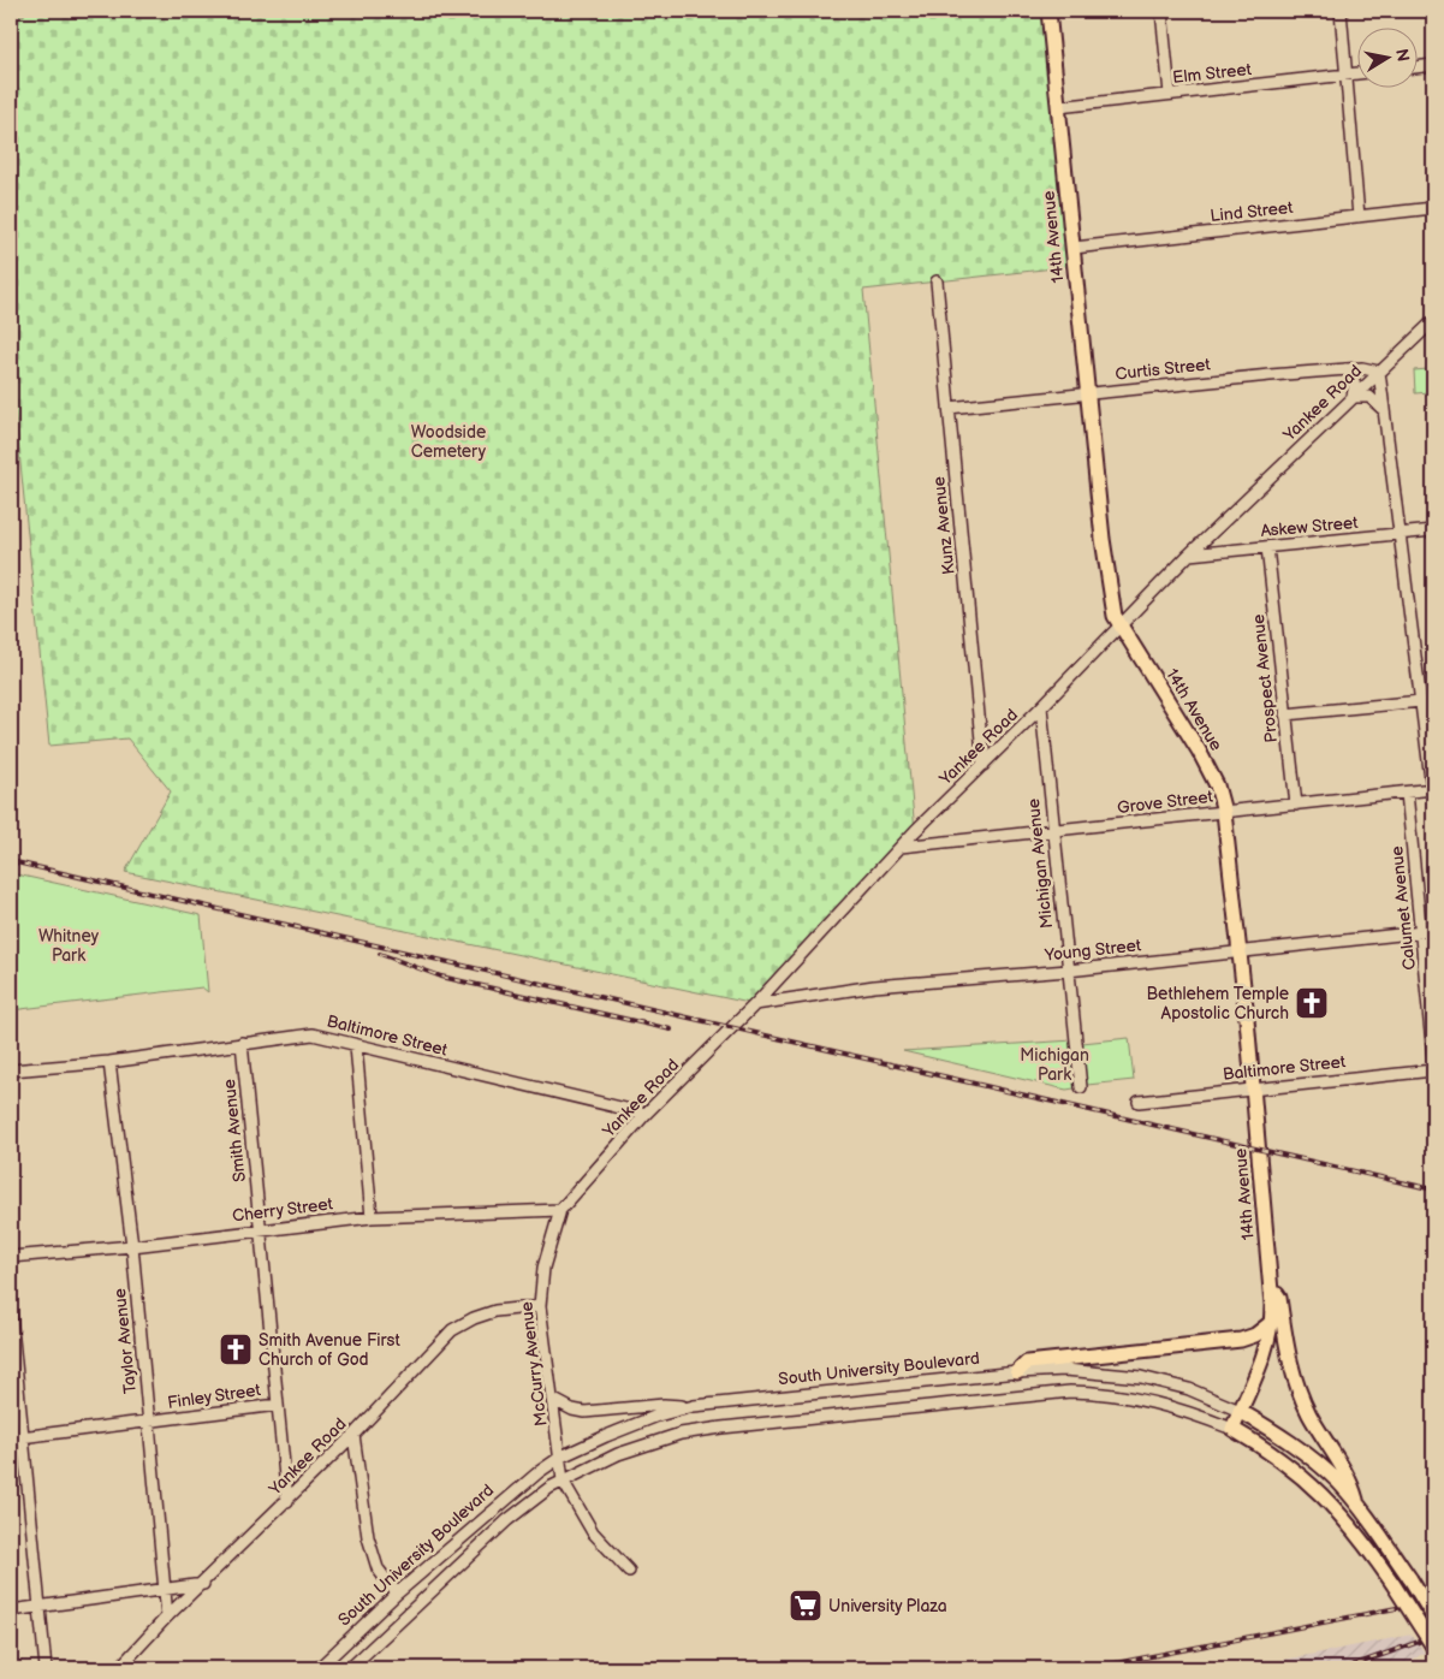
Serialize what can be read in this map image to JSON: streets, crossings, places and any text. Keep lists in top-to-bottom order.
{
  "streets": {
    "main road": ["14th Avenue", "South University Boulevard"],
    "street": [
      "Elm Street",
      "Lind Street",
      "Curtis Street",
      "Yankee Road",
      "Kunz Avenue",
      "Askew Street",
      "Prospect Avenue",
      "Grove Street",
      "Michigan Avenue",
      "Calumet Avenue",
      "Young Street",
      "Baltimore Street",
      "Smith Avenue",
      "Cherry Street",
      "Taylor Avenue",
      "McCurry Avenue",
      "Finley Street"
    ]
  },
  "crossings": [
    ["Elm Street", "14th Avenue"],
    ["Lind Street", "14th Avenue"],
    ["14th Avenue", "Curtis Street"],
    ["14th Avenue", "Yankee Road"],
    ["14th Avenue", "Grove Street"],
    ["14th Avenue", "Young Street"],
    ["14th Avenue", "Baltimore Street"],
    ["14th Avenue", "South University Boulevard"],
    ["Curtis Street", "Yankee Road"],
    ["Curtis Street", "Kunz Avenue"],
    ["Yankee Road", "Kunz Avenue"],
    ["Yankee Road", "Askew Street"],
    ["Yankee Road", "Grove Street"],
    ["Yankee Road", "Michigan Avenue"],
    ["Yankee Road", "Young Street"],
    ["Yankee Road", "Baltimore Street"],
    ["Yankee Road", "Smith Avenue"],
    ["Yankee Road", "Cherry Street"],
    ["Yankee Road", "Taylor Avenue"],
    ["Yankee Road", "McCurry Avenue"],
    ["Askew Street", "Prospect Avenue"],
    ["Prospect Avenue", "Grove Street"],
    ["Grove Street", "Michigan Avenue"],
    ["Grove Street", "Calumet Avenue"],
    ["Michigan Avenue", "Young Street"],
    ["Calumet Avenue", "Young Street"],
    ["Baltimore Street", "Smith Avenue"],
    ["Baltimore Street", "Taylor Avenue"],
    ["Smith Avenue", "Cherry Street"],
    ["Smith Avenue", "Finley Street"],
    ["Cherry Street", "Taylor Avenue"],
    ["Cherry Street", "McCurry Avenue"],
    ["Taylor Avenue", "Finley Street"],
    ["McCurry Avenue", "South University Boulevard"]
  ],
  "parks": ["Woodside Cemetery", "Whitney Park", "Michigan Park"],
  "places": {
    "church": ["Bethlehem Temple Apostolic Church", "Smith Avenue First Church of God"],
    "supermarket": ["University Plaza"]
  },
  "north": "right"
}
